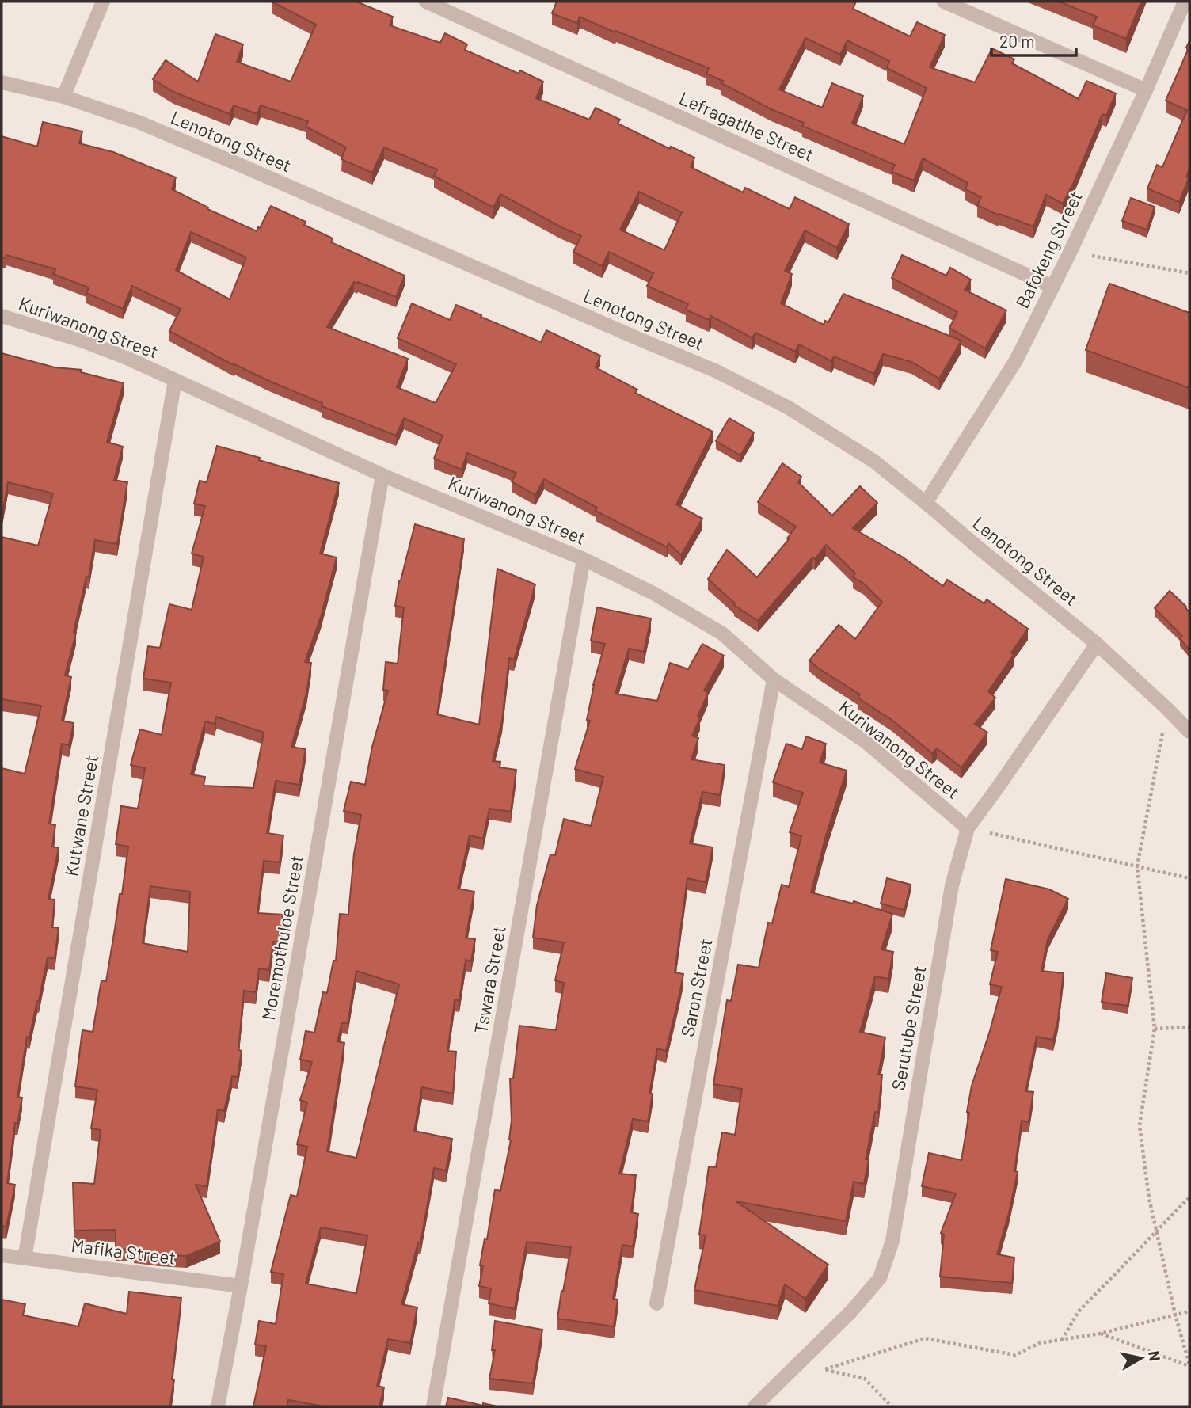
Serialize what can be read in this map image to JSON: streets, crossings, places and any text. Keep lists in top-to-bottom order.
{
  "streets": {
    "street": [
      "Lefragatlhe Street",
      "Lenotong Street",
      "Bafokeng Street",
      "Kuriwanong Street",
      "Kutwane Street",
      "Moremothuloe Street",
      "Tswara Street",
      "Saron Street",
      "Serutube Street",
      "Mafika Street"
    ]
  },
  "crossings": [
    ["Lefragatlhe Street", "Bafokeng Street"],
    ["Lenotong Street", "Bafokeng Street"],
    ["Lenotong Street", "Serutube Street"],
    ["Kuriwanong Street", "Kutwane Street"],
    ["Kuriwanong Street", "Moremothuloe Street"],
    ["Kuriwanong Street", "Tswara Street"],
    ["Kuriwanong Street", "Saron Street"],
    ["Kuriwanong Street", "Serutube Street"],
    ["Kutwane Street", "Mafika Street"],
    ["Moremothuloe Street", "Mafika Street"]
  ],
  "scale_bar": "20 m",
  "north": "right"
}
